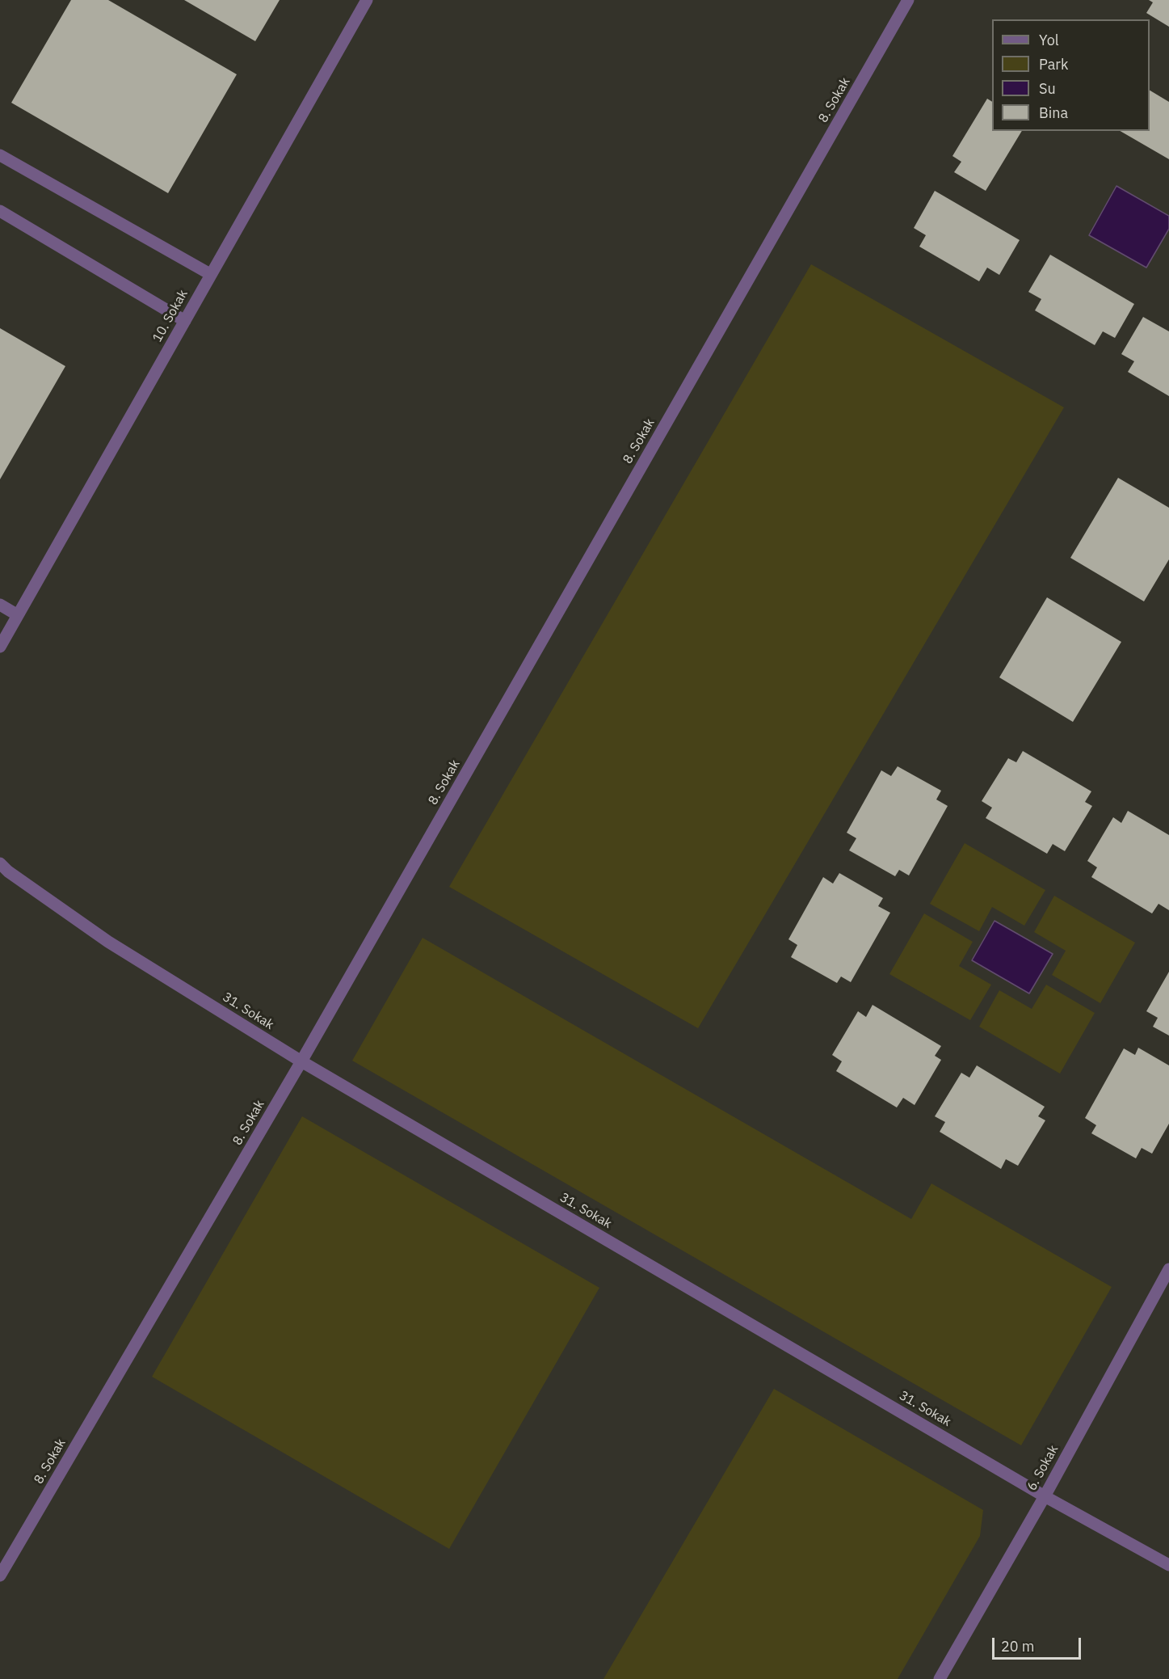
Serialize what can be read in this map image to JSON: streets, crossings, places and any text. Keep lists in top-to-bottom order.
{
  "streets": {
    "street": [
      "8. Sokak",
      "10. Sokak",
      "31. Sokak",
      "6. Sokak"
    ]
  },
  "crossings": [
    ["8. Sokak", "31. Sokak"],
    ["31. Sokak", "6. Sokak"]
  ],
  "legend": [
    "Yol",
    "Park",
    "Su",
    "Bina"
  ],
  "scale_bar": "20 m"
}
